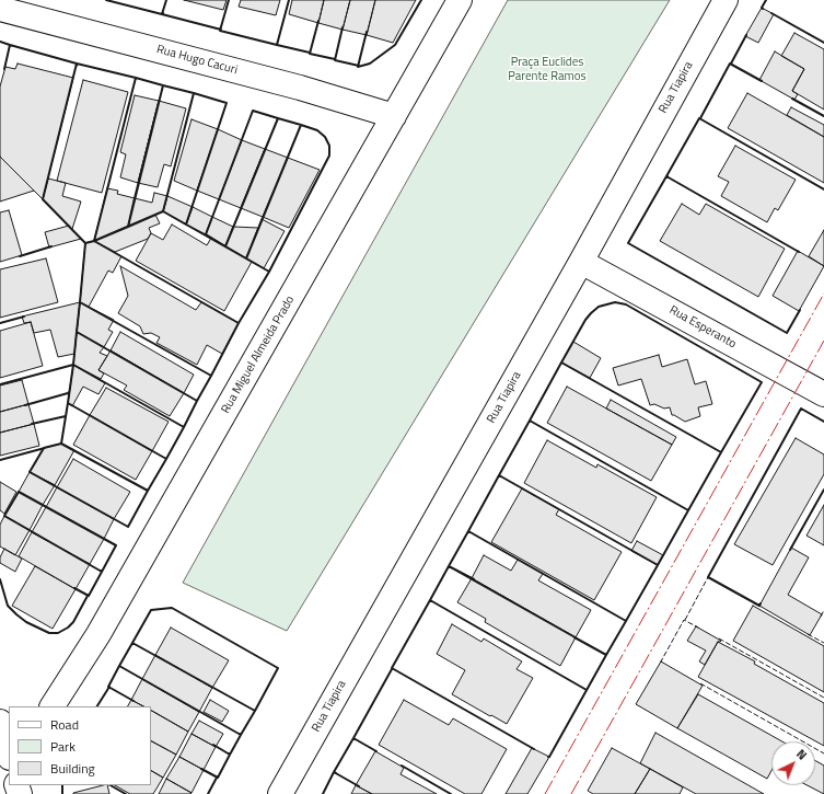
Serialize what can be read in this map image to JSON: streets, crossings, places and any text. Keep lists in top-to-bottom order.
{
  "streets": {
    "street": [
      "Rua Hugo Cacuri",
      "Rua Tiapira",
      "Rua Esperanto",
      "Rua Miguel Almeida Prado"
    ]
  },
  "crossings": [
    ["Rua Hugo Cacuri", "Rua Miguel Almeida Prado"],
    ["Rua Tiapira", "Rua Esperanto"]
  ],
  "parks": ["Praça Euclides Parente Ramos"],
  "legend": ["Road", "Park", "Building"],
  "north": "top right"
}
